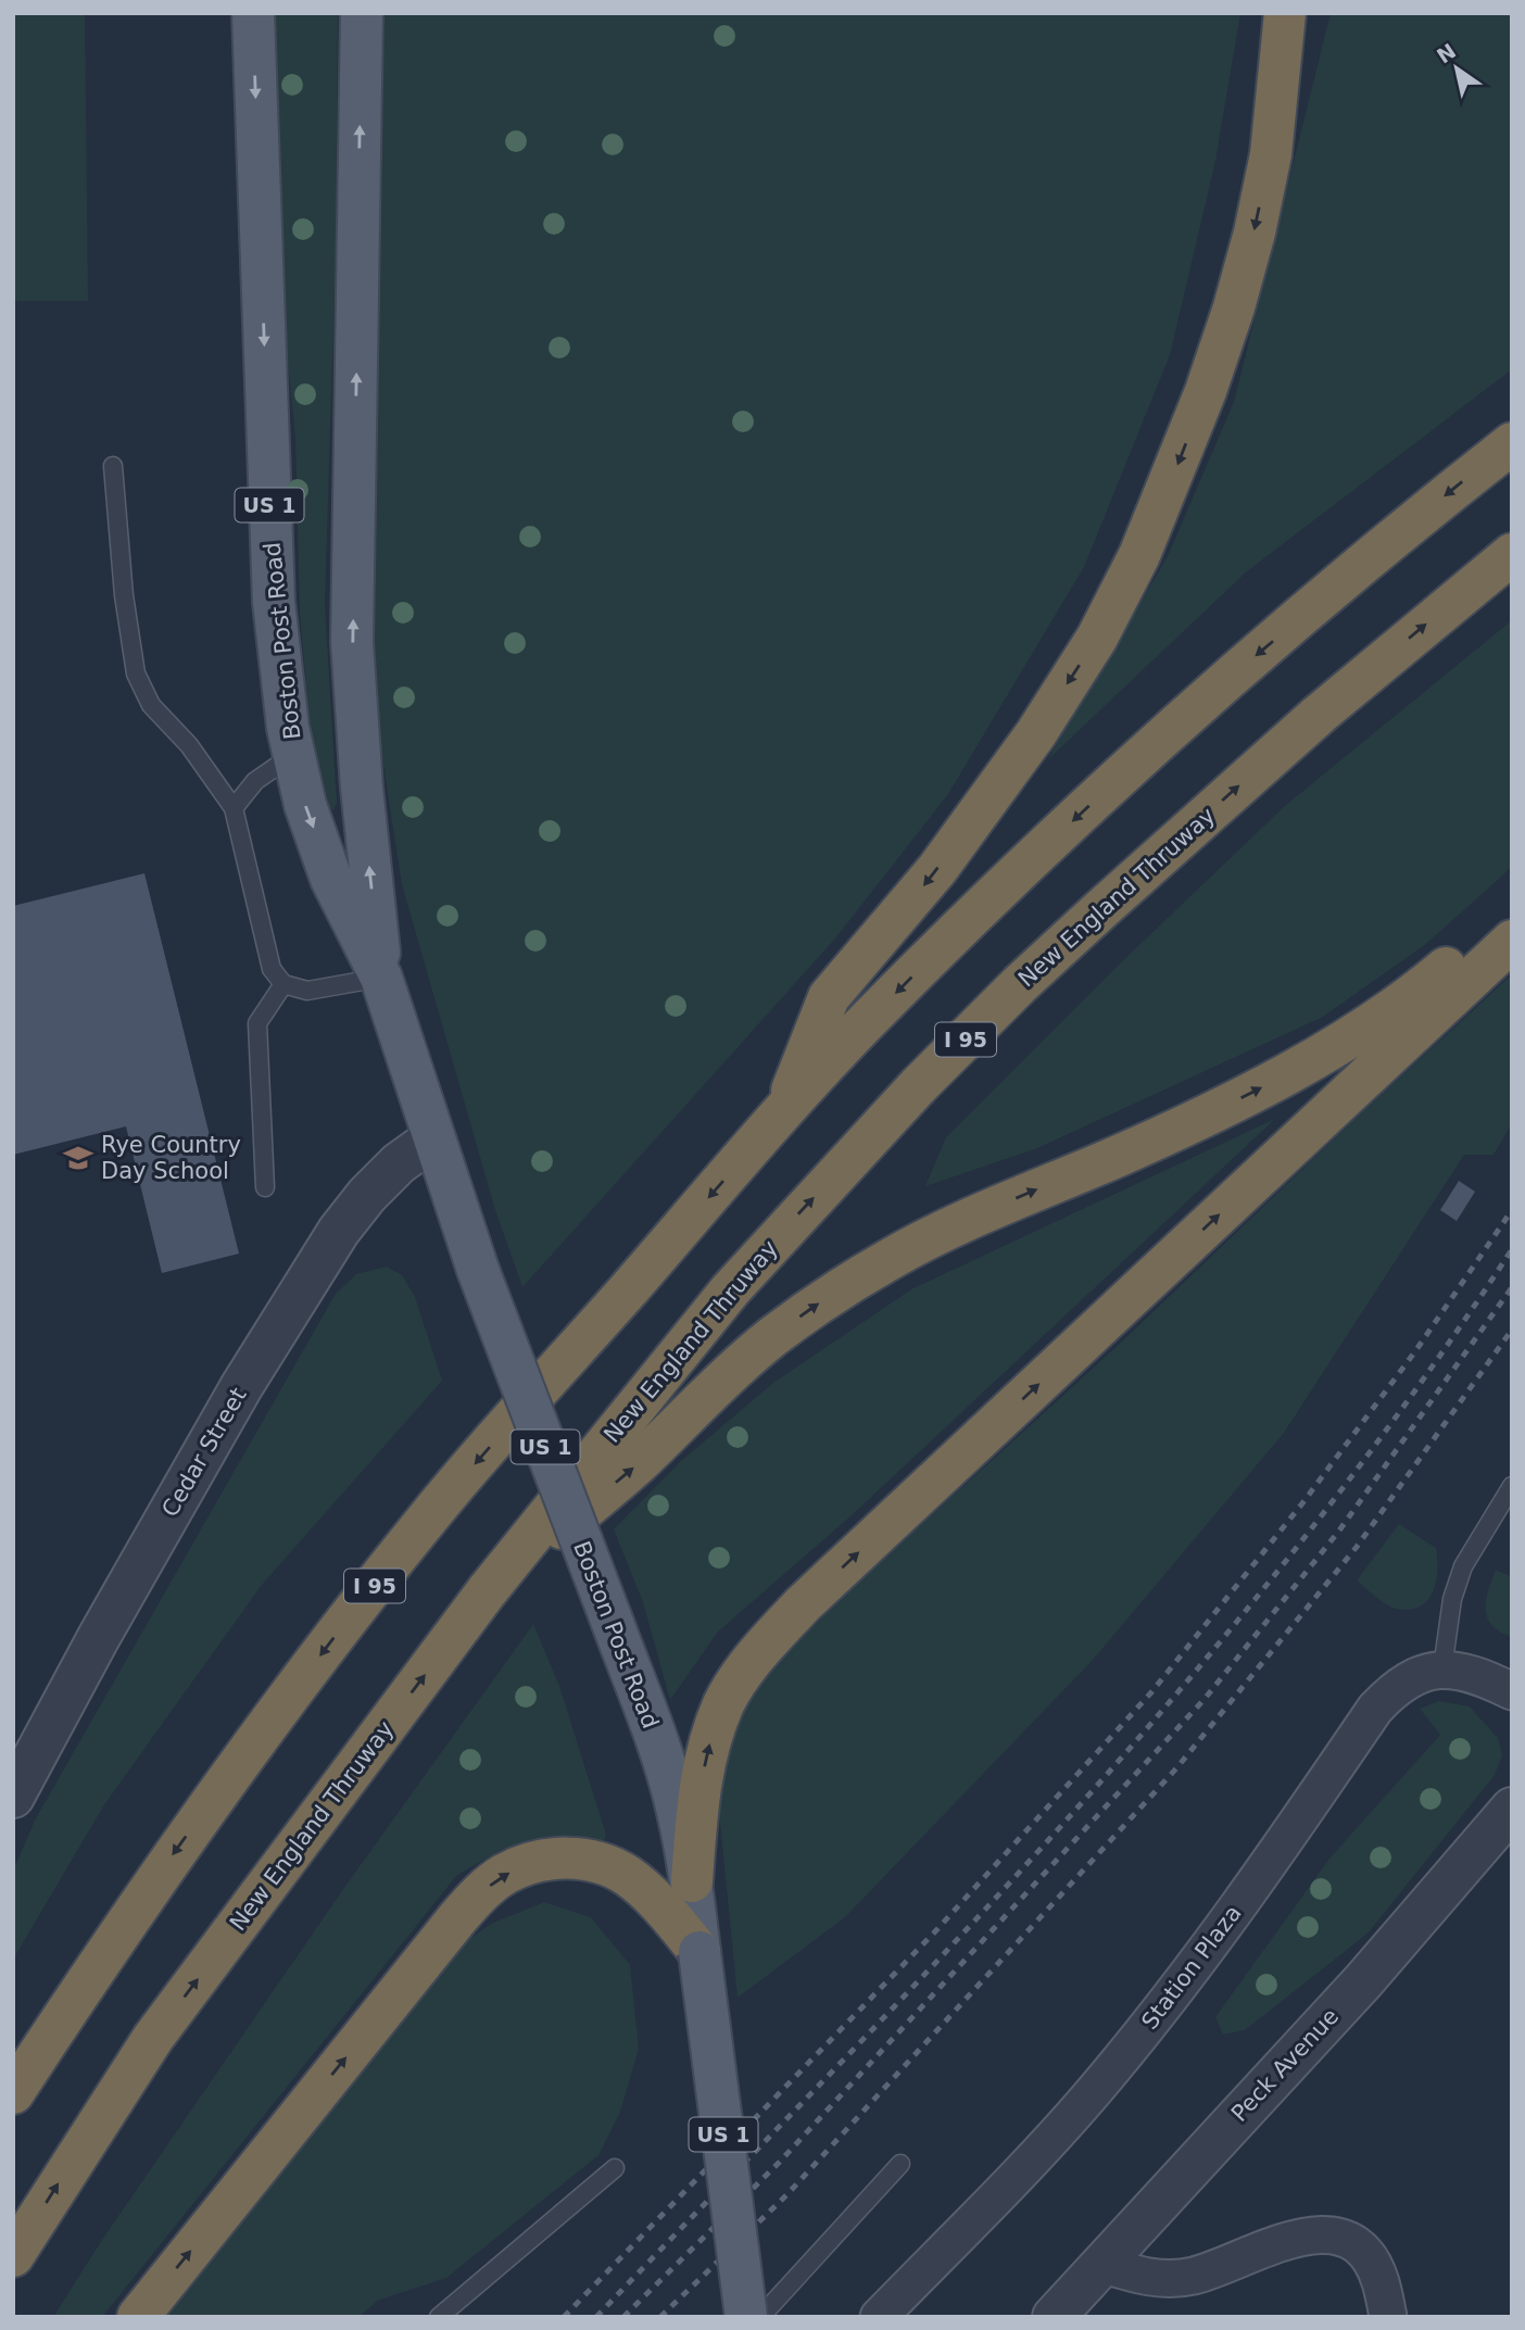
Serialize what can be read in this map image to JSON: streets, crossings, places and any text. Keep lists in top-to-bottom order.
{
  "streets": {
    "highway": ["New England Thruway", "I 95"],
    "main road": ["US 1", "Boston Post Road"],
    "street": ["Cedar Street", "Station Plaza", "Peck Avenue"]
  },
  "crossings": [
    ["Boston Post Road", "Cedar Street"]
  ],
  "places": {
    "school or university": ["Rye Country Day School"]
  },
  "north": "top left"
}
